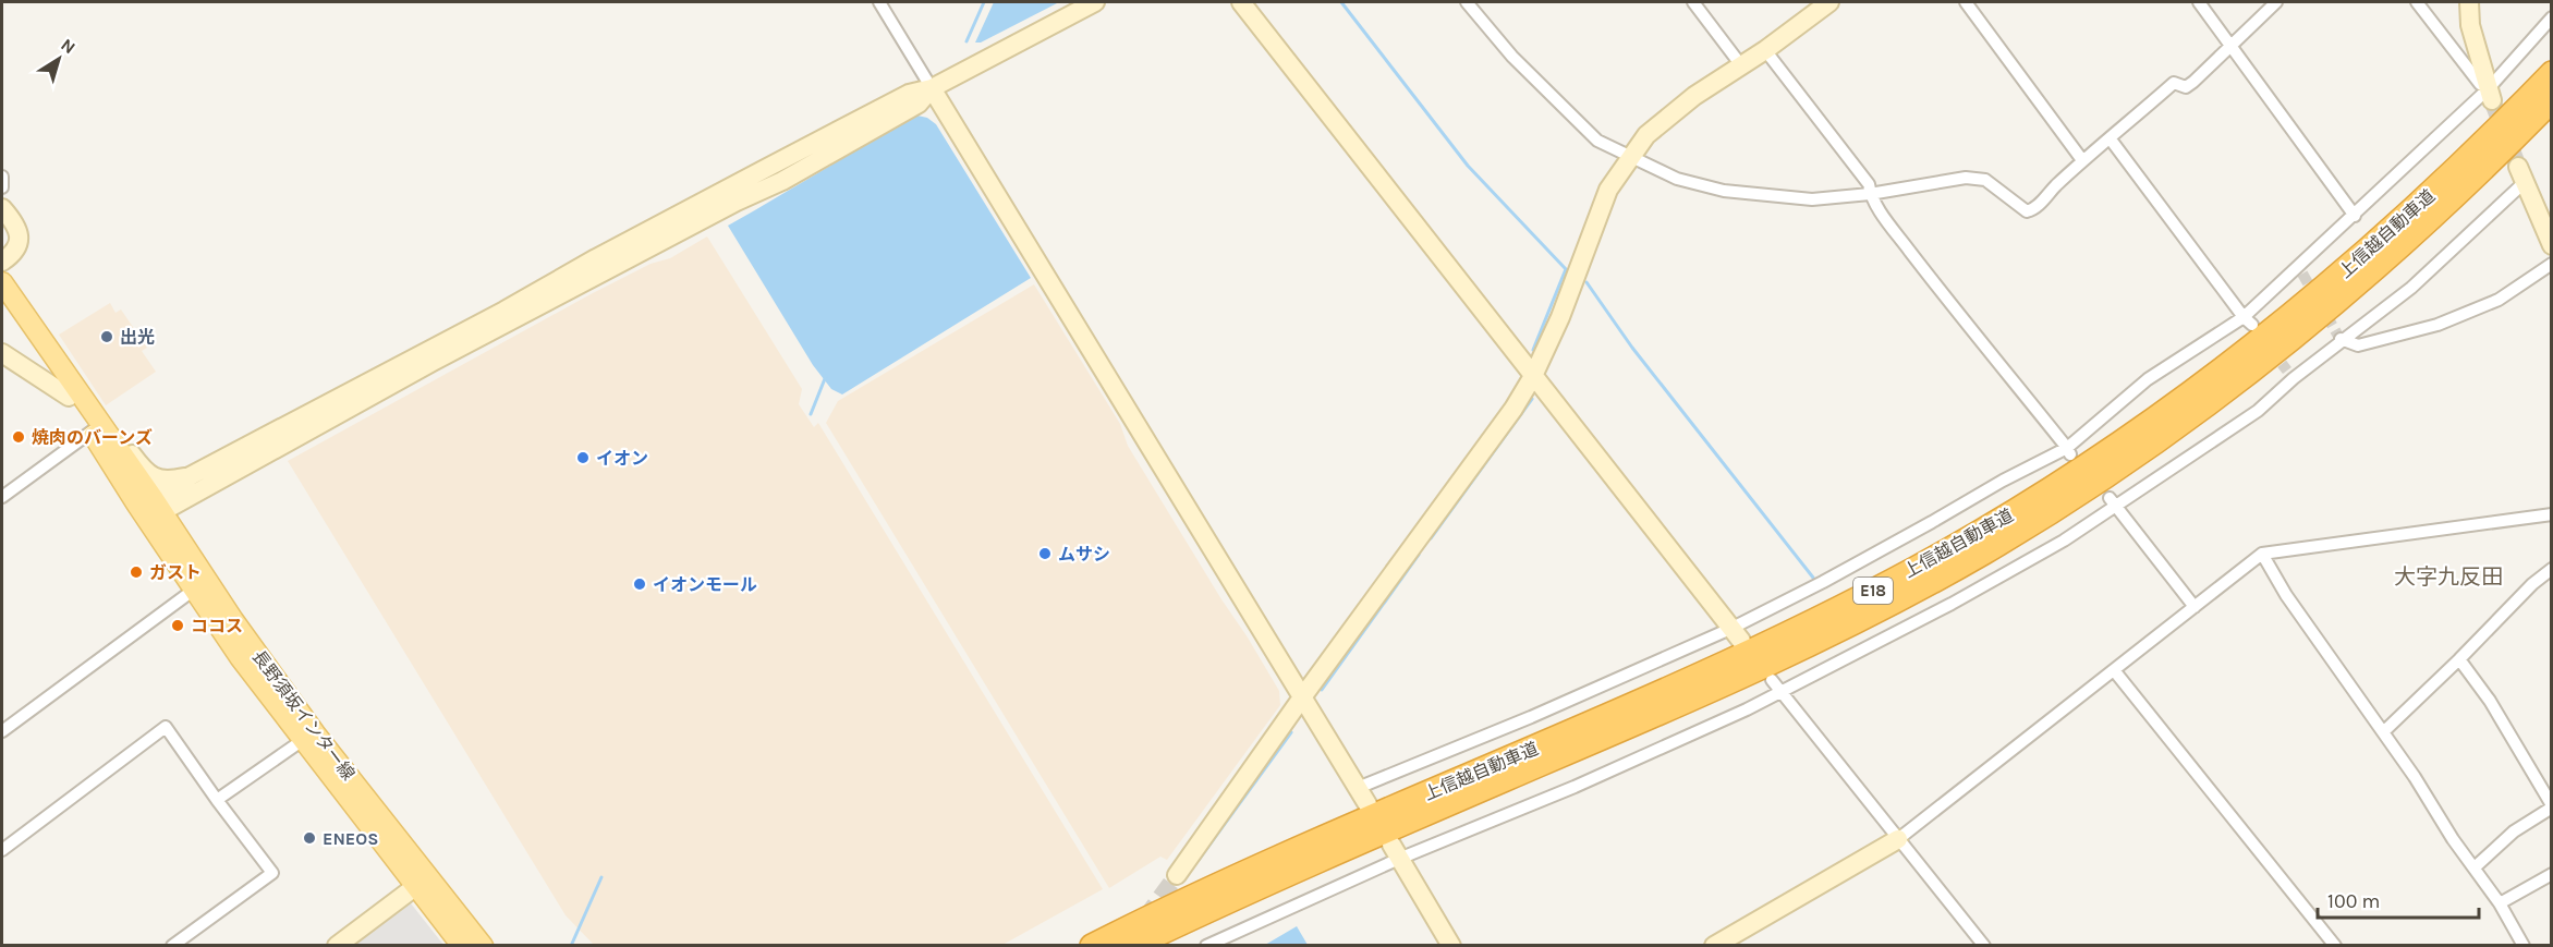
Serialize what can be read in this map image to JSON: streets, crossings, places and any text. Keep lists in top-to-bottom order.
{
  "streets": {
    "highway": ["上信越自動車道", "E18"],
    "main road": ["長野須坂インター線"]
  },
  "districts": ["大字九反田"],
  "places": [
    "出光",
    "焼肉のバーンズ",
    "イオン",
    "ムサシ",
    "ガスト",
    "イオンモール",
    "ココス",
    "ENEOS"
  ],
  "scale_bar": "100 m",
  "north": "top right"
}
